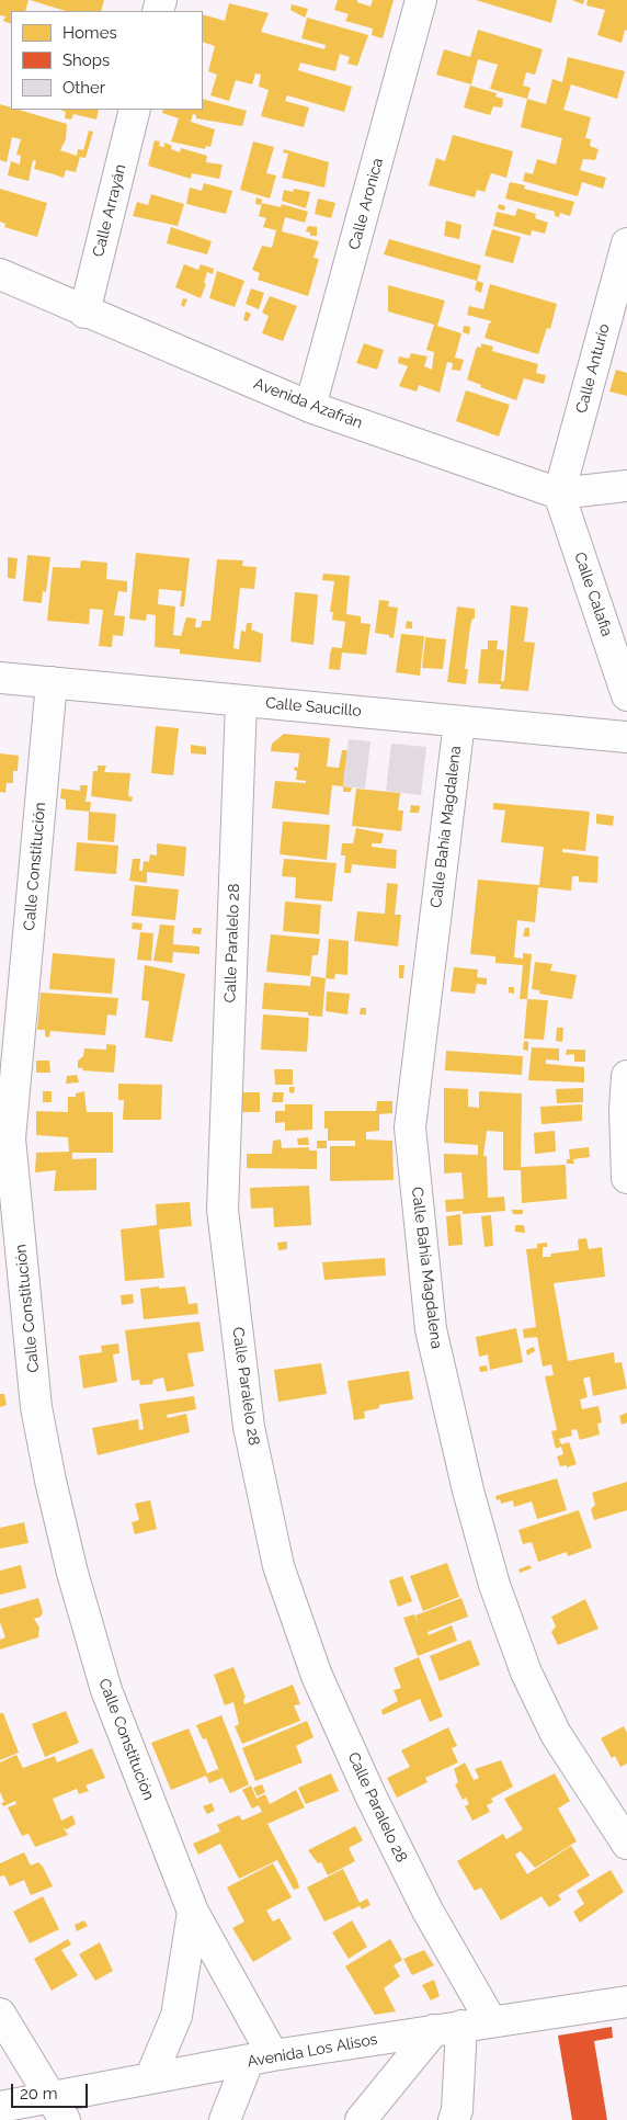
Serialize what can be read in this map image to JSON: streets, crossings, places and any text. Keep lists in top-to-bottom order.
{
  "streets": {
    "street": [
      "Calle Aronica",
      "Calle Arrayán",
      "Calle Anturio",
      "Avenida Azafrán",
      "Calle Calafia",
      "Calle Saucillo",
      "Calle Bahía Magdalena",
      "Calle Constitución",
      "Calle Paralelo 28",
      "Avenida Los Alisos"
    ]
  },
  "crossings": [
    ["Calle Aronica", "Avenida Azafrán"],
    ["Calle Arrayán", "Avenida Azafrán"],
    ["Calle Anturio", "Avenida Azafrán"],
    ["Calle Anturio", "Calle Calafia"],
    ["Avenida Azafrán", "Calle Calafia"],
    ["Calle Saucillo", "Calle Bahía Magdalena"],
    ["Calle Saucillo", "Calle Constitución"],
    ["Calle Saucillo", "Calle Paralelo 28"],
    ["Calle Constitución", "Avenida Los Alisos"],
    ["Calle Paralelo 28", "Avenida Los Alisos"]
  ],
  "legend": ["Homes", "Shops", "Other"],
  "scale_bar": "20 m"
}
